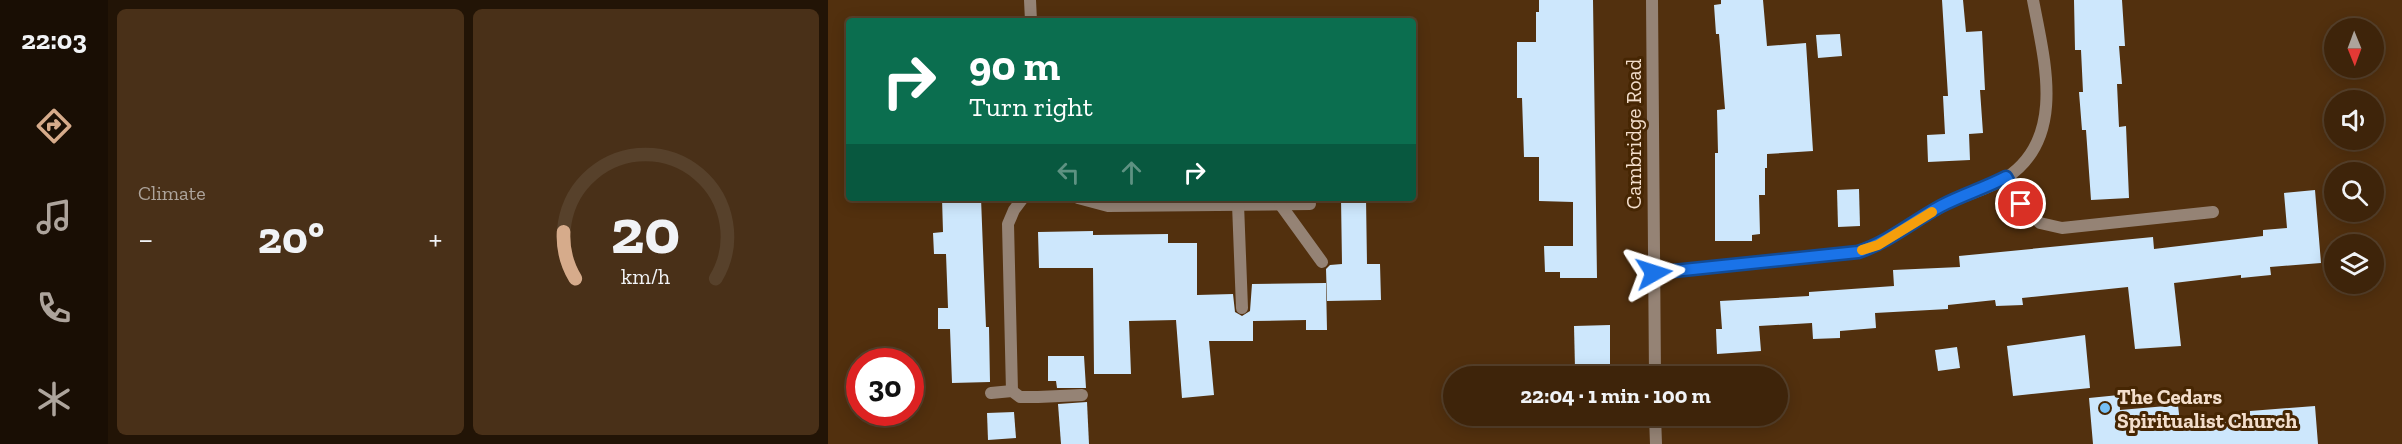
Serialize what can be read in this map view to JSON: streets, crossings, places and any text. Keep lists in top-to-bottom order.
{
  "streets": {
    "street": ["Cambridge Road"]
  },
  "places": ["The Cedars Spiritualist Church"],
  "north": "bottom",
  "page": {
    "tabs": "22:03",
    "tile": "Climate",
    "turn": ["90 m", "Turn right"],
    "heat": ["−", "20°", "+"],
    "limit": "30",
    "trip": "22:04 · 1 min · 100 m",
    "gauge": ["20", "km/h"]
  }
}
